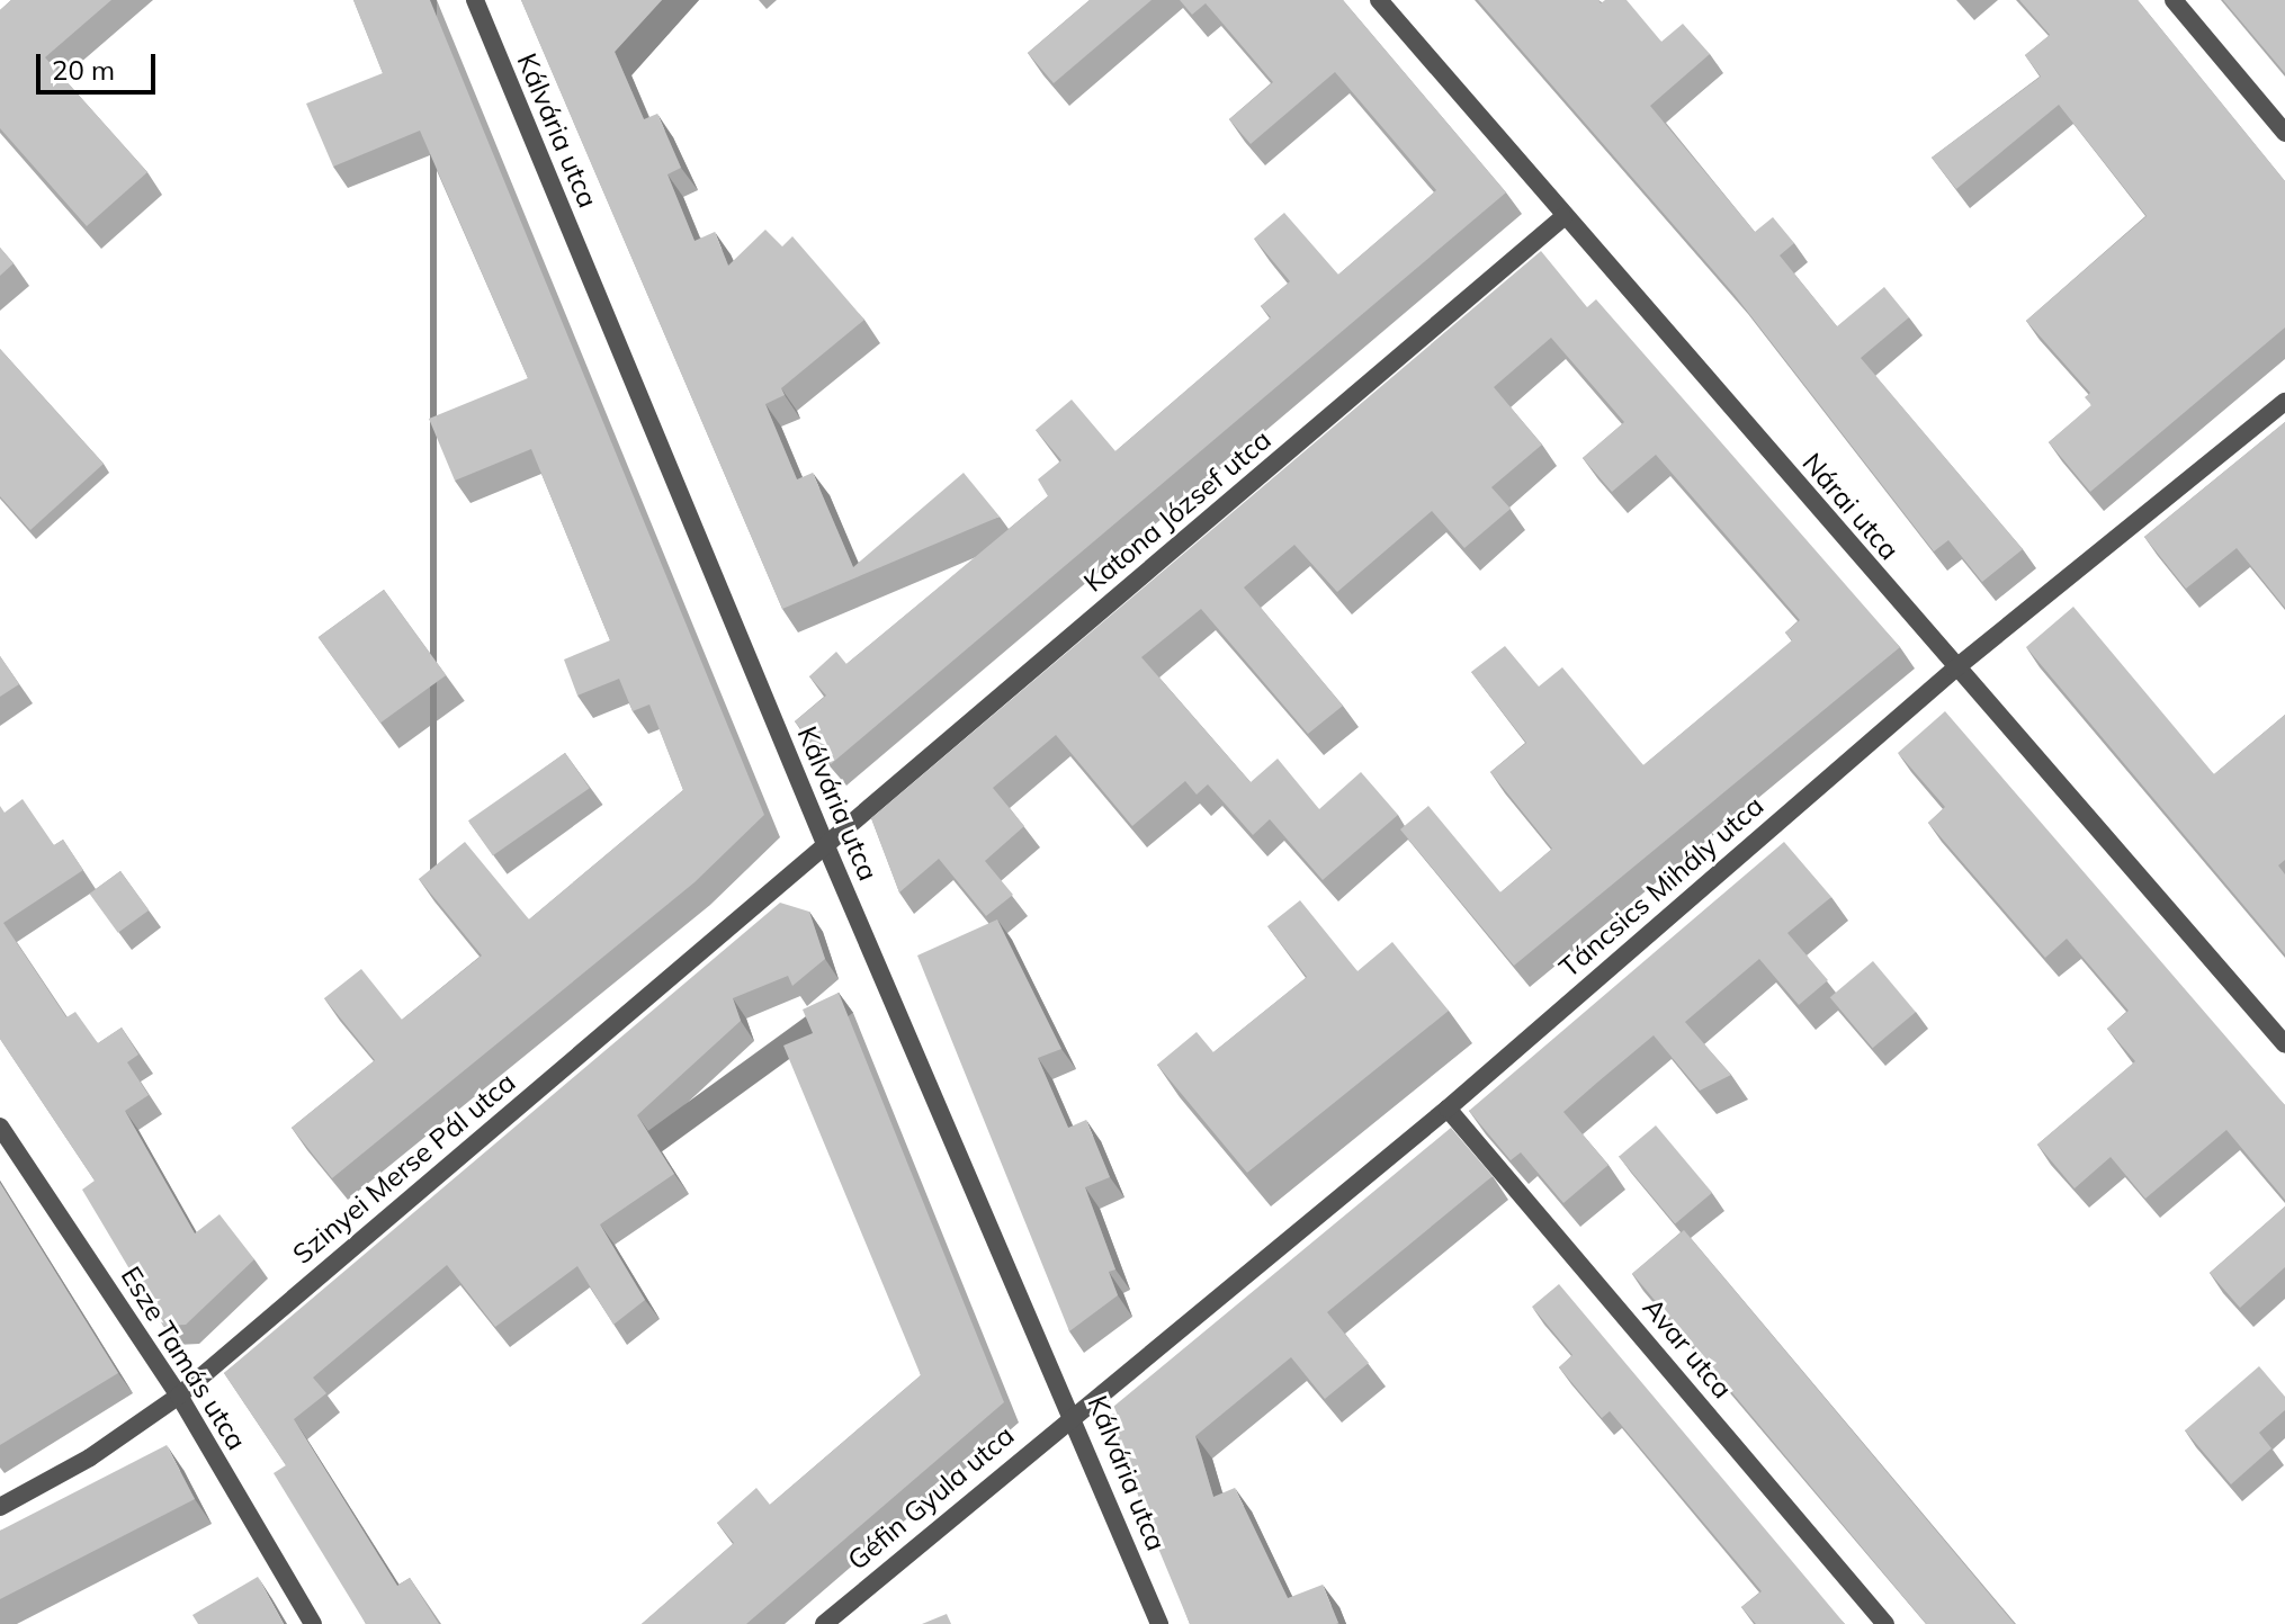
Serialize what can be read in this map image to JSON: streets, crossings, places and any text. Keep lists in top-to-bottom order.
{
  "streets": {
    "street": [
      "Kálvária utca",
      "Nárai utca",
      "Katona József utca",
      "Táncsics Mihály utca",
      "Szinyei Merse Pál utca",
      "Avar utca",
      "Esze Tamás utca",
      "Géfin Gyula utca"
    ]
  },
  "crossings": [
    ["Kálvária utca", "Katona József utca"],
    ["Kálvária utca", "Táncsics Mihály utca"],
    ["Kálvária utca", "Szinyei Merse Pál utca"],
    ["Kálvária utca", "Géfin Gyula utca"],
    ["Nárai utca", "Katona József utca"],
    ["Nárai utca", "Táncsics Mihály utca"],
    ["Katona József utca", "Szinyei Merse Pál utca"],
    ["Táncsics Mihály utca", "Avar utca"],
    ["Táncsics Mihály utca", "Géfin Gyula utca"],
    ["Szinyei Merse Pál utca", "Esze Tamás utca"]
  ],
  "scale_bar": "20 m"
}
